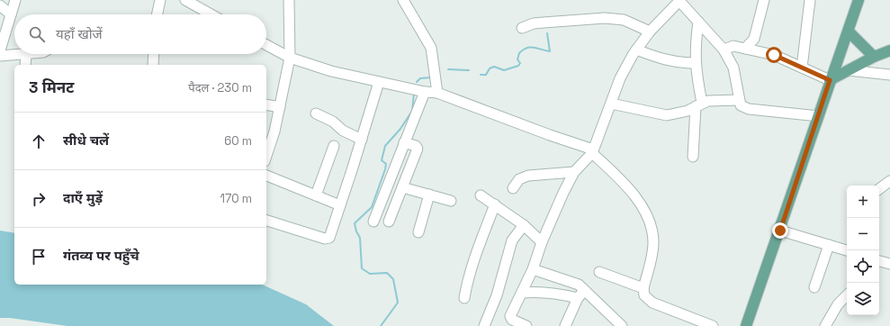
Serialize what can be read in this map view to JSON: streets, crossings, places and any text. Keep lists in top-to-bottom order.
{
  "page": {
    "search": "यहाँ खोजें",
    "heading": ["3 मिनट", "पैदल · 230 m"],
    "list": [
      ["सीधे चलें", "60 m"],
      ["दाएँ मुड़ें", "170 m"],
      "गंतव्य पर पहुँचे"
    ],
    "map_buttons": ["+", "−"]
  }
}
